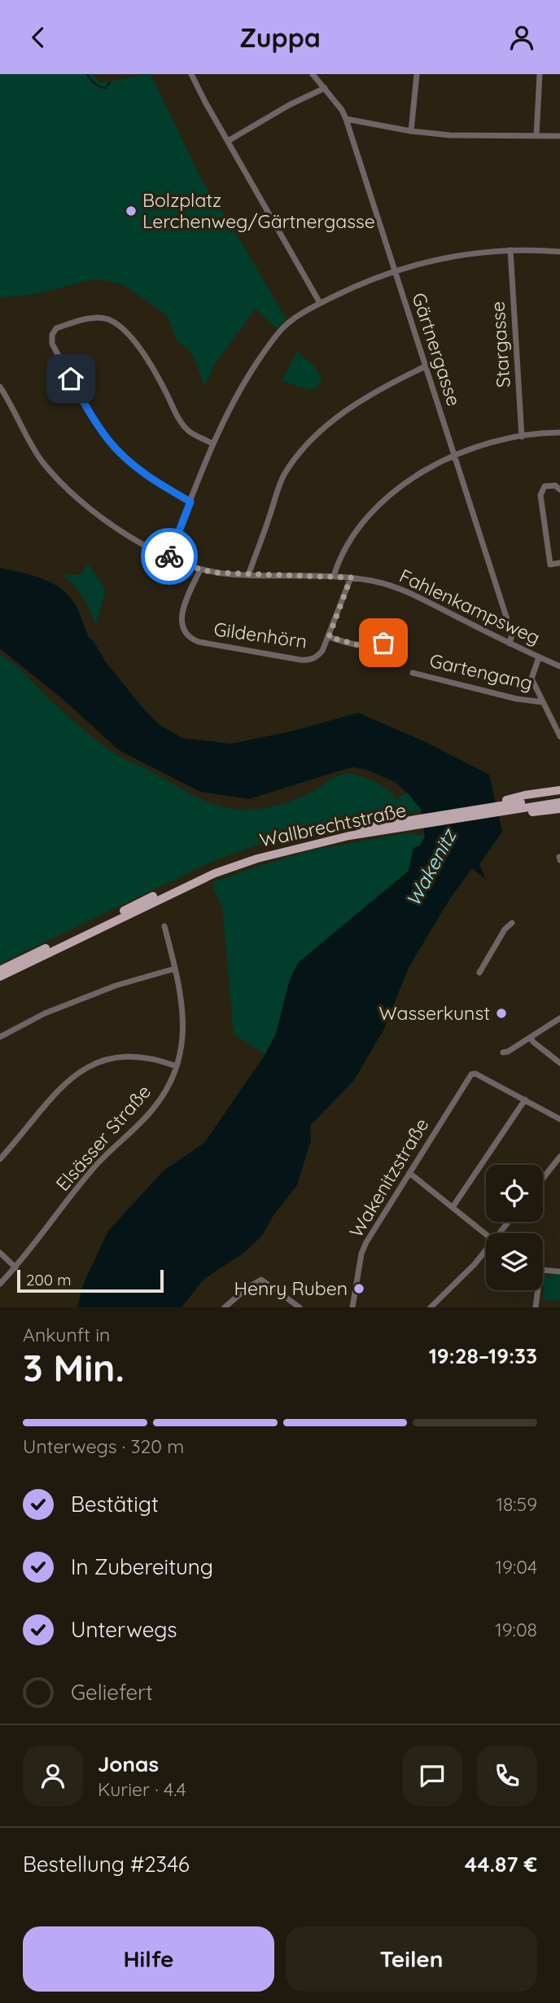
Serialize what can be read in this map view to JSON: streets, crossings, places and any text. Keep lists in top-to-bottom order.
{
  "streets": {
    "main road": ["Wallbrechtstraße"],
    "street": [
      "Stargasse",
      "Gärtnergasse",
      "Fahlenkampsweg",
      "Gildenhörn",
      "Gartengang",
      "Elsässer Straße",
      "Wakenitzstraße"
    ]
  },
  "crossings": [
    ["Gärtnergasse", "Fahlenkampsweg"],
    ["Fahlenkampsweg", "Gildenhörn"]
  ],
  "water": ["Wakenitz"],
  "places": ["Bolzplatz Lerchenweg/Gärtnergasse", "Wasserkunst", "Henry Ruben"],
  "scale_bar": "200 m",
  "page": {
    "header": "Zuppa",
    "scale": "200 m",
    "heading": ["3 Min.", "Ankunft in", "19:28–19:33"],
    "panel": [
      "Jonas",
      "Kurier · 4.4",
      "Bestellung #2346",
      "44.87 €"
    ],
    "bar": "Unterwegs · 320 m",
    "list": [
      ["Bestätigt", "18:59"],
      ["In Zubereitung", "19:04"],
      ["Unterwegs", "19:08"],
      "Geliefert"
    ],
    "buttons": ["Hilfe", "Teilen"]
  }
}
